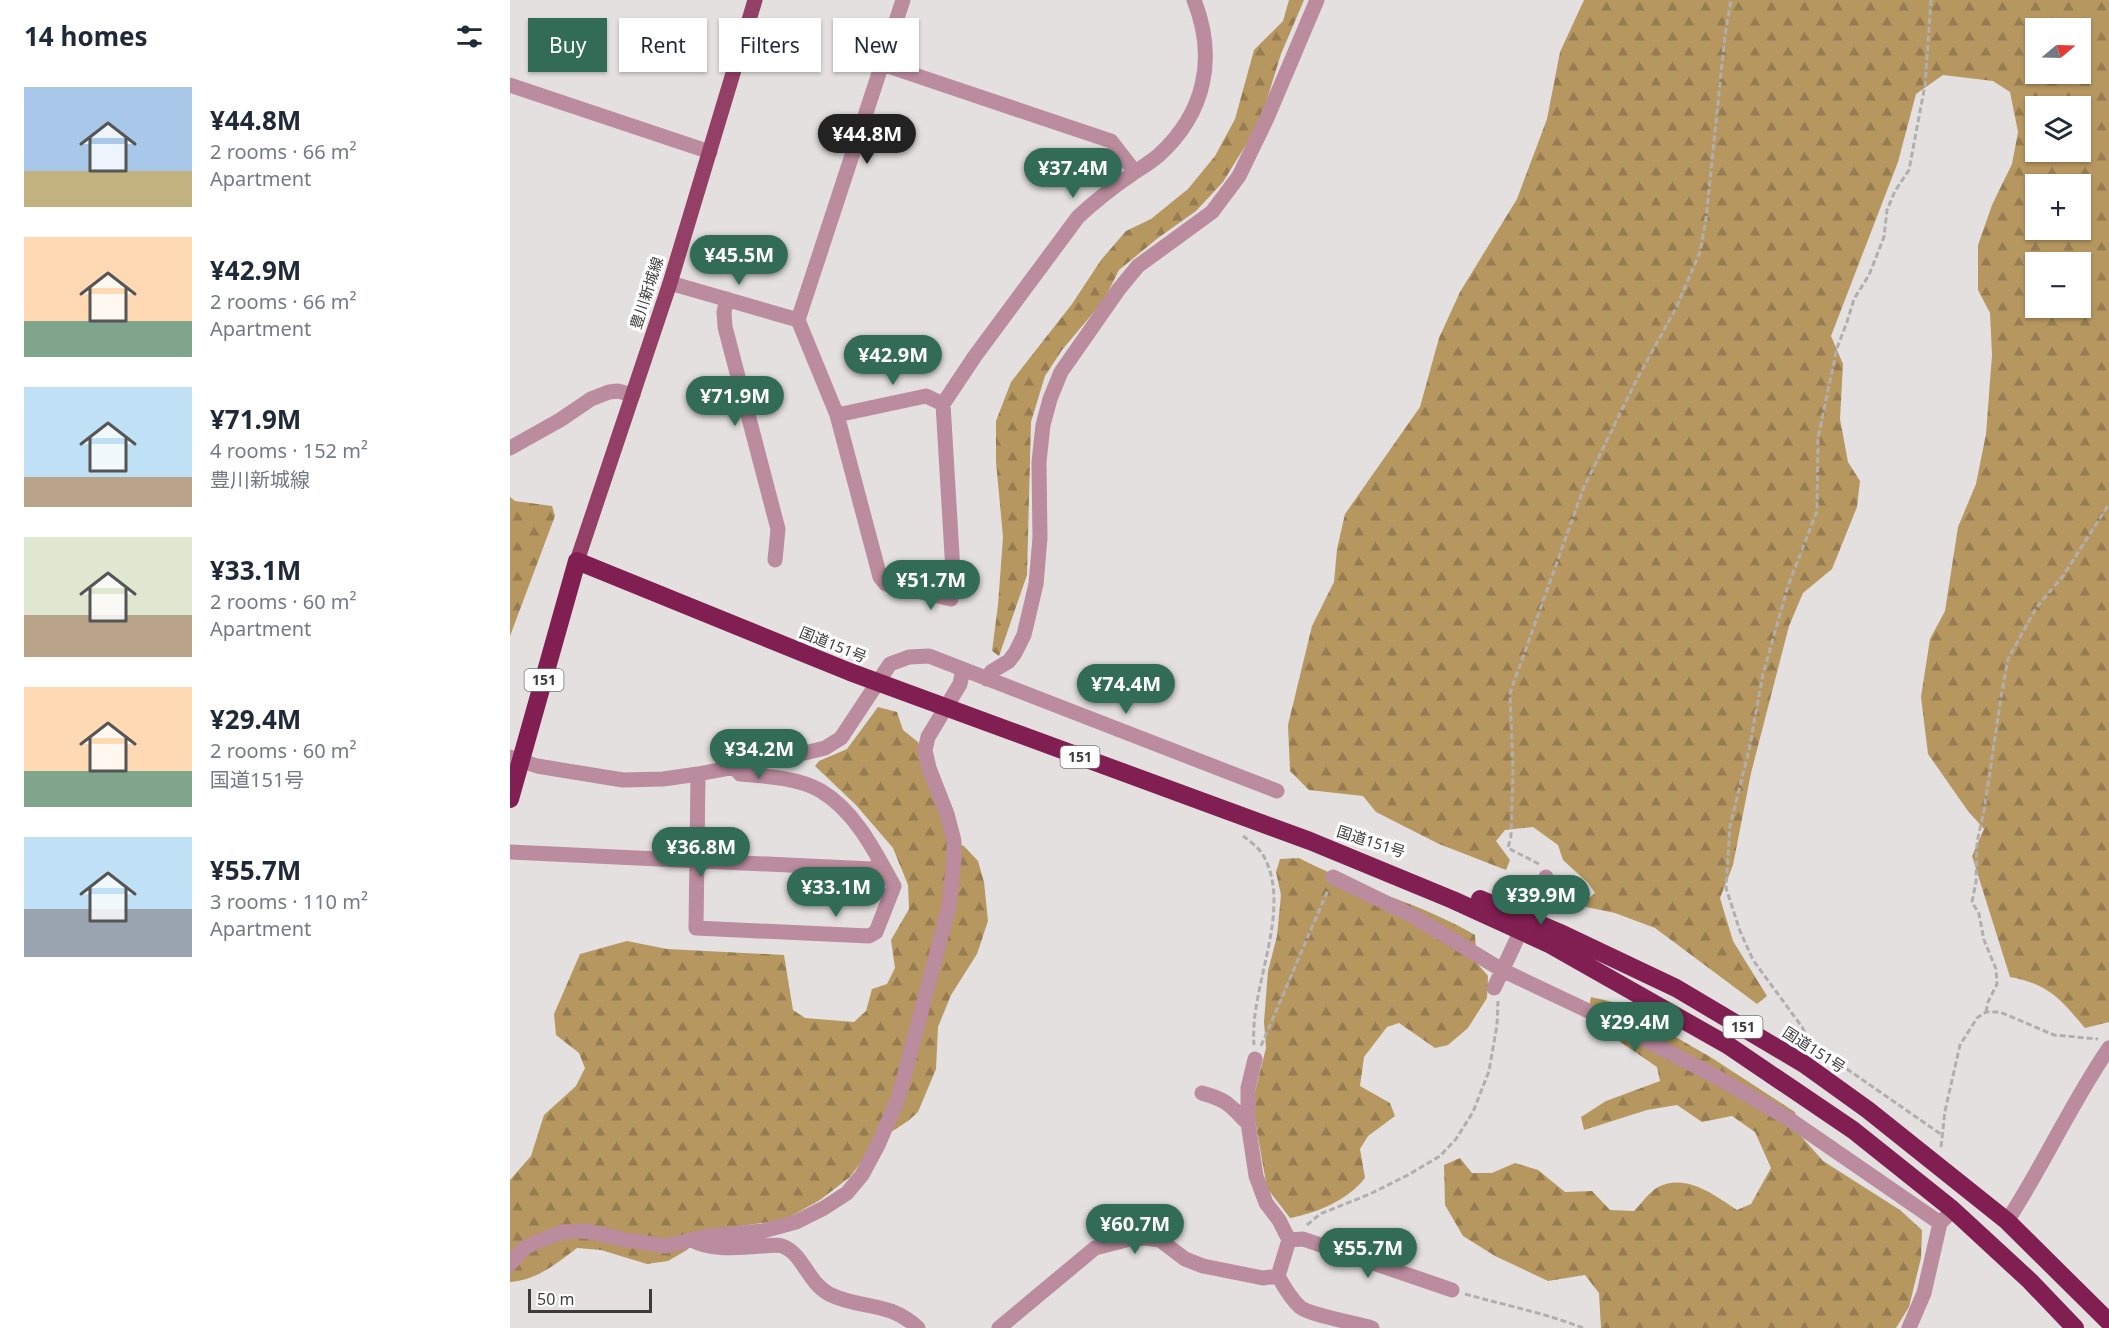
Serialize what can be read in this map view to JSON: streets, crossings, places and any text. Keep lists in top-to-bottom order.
{
  "streets": {
    "highway": ["国道151号", "151"],
    "main road": ["豊川新城線"]
  },
  "crossings": [
    ["豊川新城線", "国道151号"],
    ["豊川新城線", "151"],
    ["国道151号", "151"]
  ],
  "scale_bar": "50 m",
  "north": "right",
  "page": {
    "heading": "14 homes",
    "map_buttons": ["+", "−"],
    "chip": [
      "Buy",
      "Rent",
      "Filters",
      "New"
    ],
    "list": [
      {
        "name": "¥44.8M",
        "note": "2 rooms · 66 m² · Apartment"
      },
      {
        "name": "¥42.9M",
        "note": "2 rooms · 66 m² · Apartment"
      },
      {
        "name": "¥71.9M",
        "note": "4 rooms · 152 m² · 豊川新城線"
      },
      {
        "name": "¥33.1M",
        "note": "2 rooms · 60 m² · Apartment"
      },
      {
        "name": "¥29.4M",
        "note": "2 rooms · 60 m² · 国道151号"
      },
      {
        "name": "¥55.7M",
        "note": "3 rooms · 110 m² · Apartment"
      }
    ],
    "price": [
      "¥44.8M",
      "¥37.4M",
      "¥45.5M",
      "¥42.9M",
      "¥71.9M",
      "¥51.7M",
      "¥74.4M",
      "¥34.2M",
      "¥36.8M",
      "¥33.1M",
      "¥39.9M",
      "¥29.4M",
      "¥60.7M",
      "¥55.7M"
    ],
    "scale": "50 m"
  }
}
